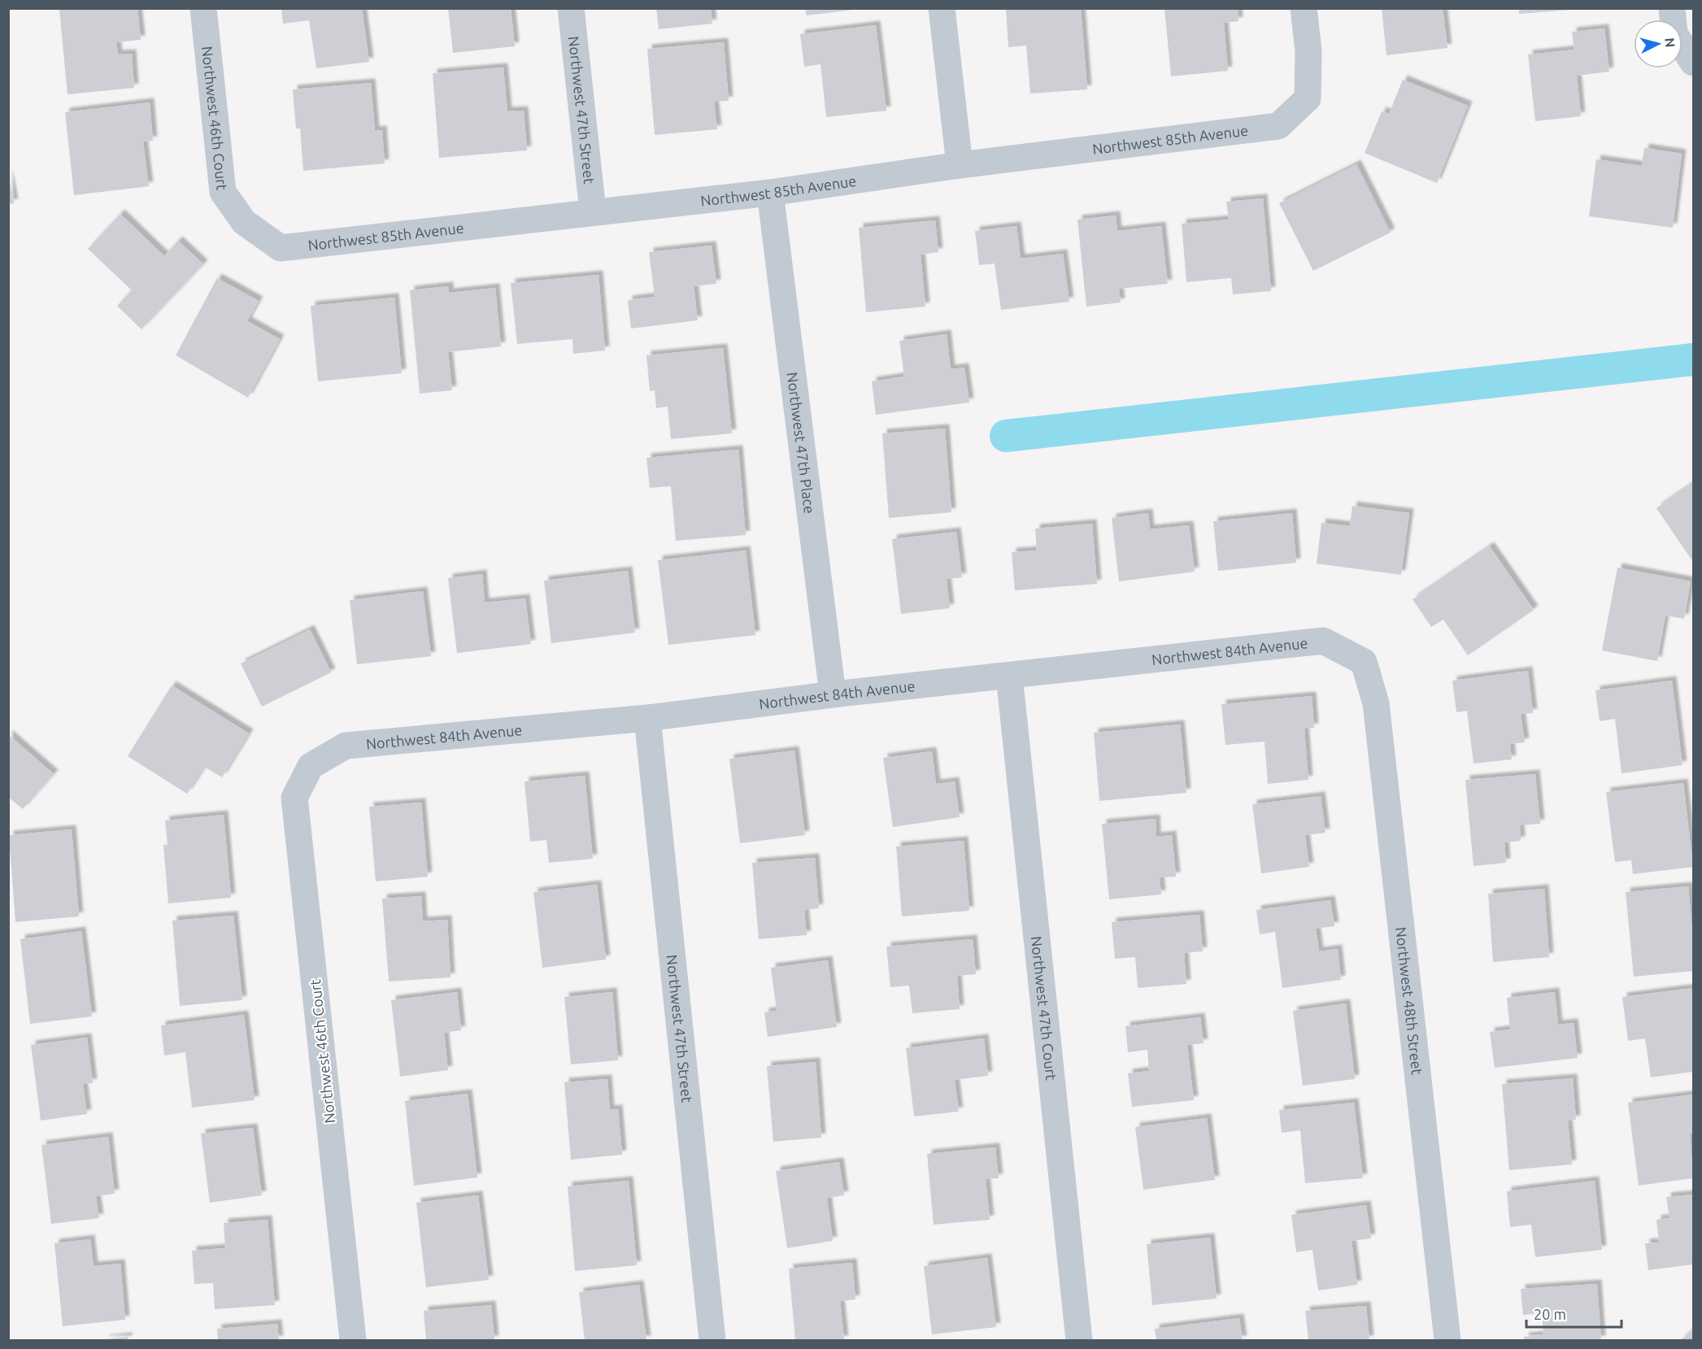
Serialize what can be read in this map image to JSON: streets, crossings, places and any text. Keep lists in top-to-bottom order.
{
  "streets": {
    "street": [
      "Northwest 47th Street",
      "Northwest 46th Court",
      "Northwest 85th Avenue",
      "Northwest 47th Place",
      "Northwest 84th Avenue",
      "Northwest 48th Street",
      "Northwest 47th Court"
    ]
  },
  "crossings": [
    ["Northwest 47th Street", "Northwest 85th Avenue"],
    ["Northwest 47th Street", "Northwest 84th Avenue"],
    ["Northwest 46th Court", "Northwest 85th Avenue"],
    ["Northwest 46th Court", "Northwest 84th Avenue"],
    ["Northwest 85th Avenue", "Northwest 47th Place"],
    ["Northwest 47th Place", "Northwest 84th Avenue"],
    ["Northwest 84th Avenue", "Northwest 48th Street"],
    ["Northwest 84th Avenue", "Northwest 47th Court"]
  ],
  "scale_bar": "20 m",
  "north": "right"
}
